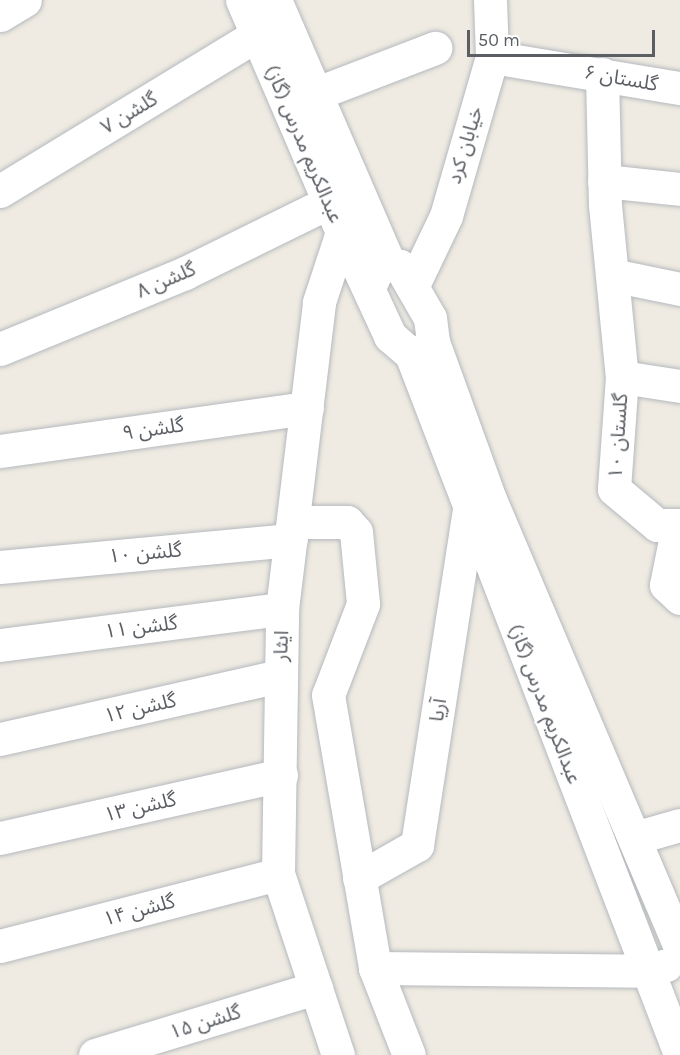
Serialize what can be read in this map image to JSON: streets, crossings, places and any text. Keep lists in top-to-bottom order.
{
  "streets": {
    "street": [
      "گلستان ۶",
      "گلشن ۷",
      "عبدالکریم مدرس (گاز)",
      "خیابان کرد",
      "گلشن ۸",
      "گلشن ۹",
      "گلستان ۱۰",
      "گلشن ۱۰",
      "گلشن ۱۱",
      "ایثار",
      "گلشن ۱۲",
      "آریا",
      "گلشن ۱۳",
      "گلشن ۱۴",
      "گلشن ۱۵"
    ]
  },
  "crossings": [
    ["گلستان ۶", "خیابان کرد"],
    ["گلشن ۷", "عبدالکریم مدرس (گاز)"],
    ["عبدالکریم مدرس (گاز)", "گلشن ۸"],
    ["عبدالکریم مدرس (گاز)", "ایثار"],
    ["عبدالکریم مدرس (گاز)", "آریا"],
    ["گلشن ۹", "ایثار"],
    ["گلشن ۱۰", "ایثار"],
    ["گلشن ۱۰", "آریا"],
    ["گلشن ۱۱", "ایثار"],
    ["ایثار", "گلشن ۱۲"],
    ["ایثار", "گلشن ۱۳"],
    ["ایثار", "گلشن ۱۴"],
    ["ایثار", "گلشن ۱۵"]
  ],
  "scale_bar": "50 m"
}
